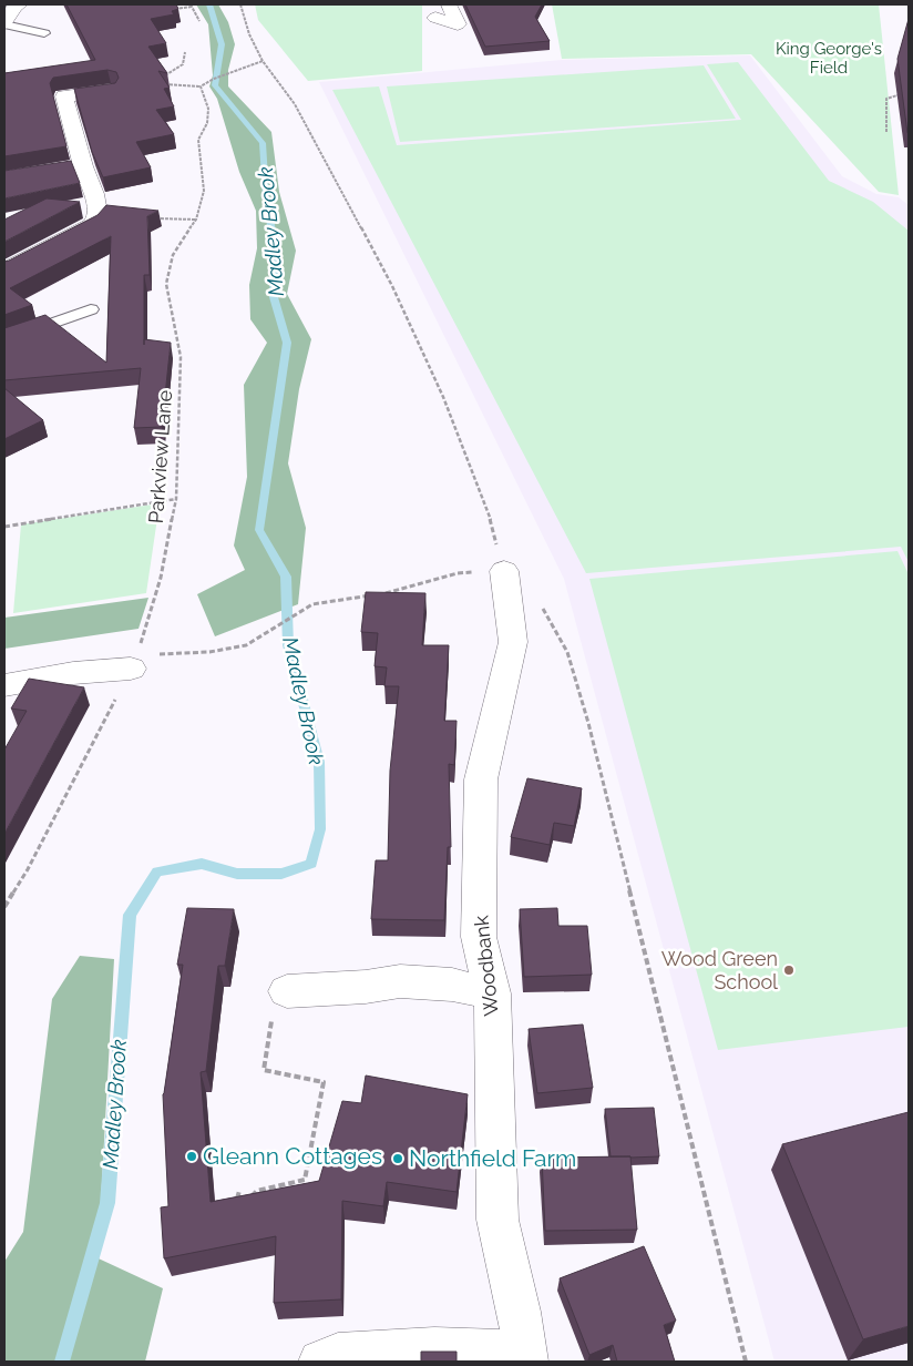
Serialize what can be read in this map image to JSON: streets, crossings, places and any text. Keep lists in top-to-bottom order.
{
  "streets": {
    "street": ["Woodbank"],
    "path": ["Parkview Lane"]
  },
  "water": ["Madley Brook"],
  "parks": ["King George's Field"],
  "places": ["Wood Green School", "Gleann Cottages", "Northfield Farm"]
}
